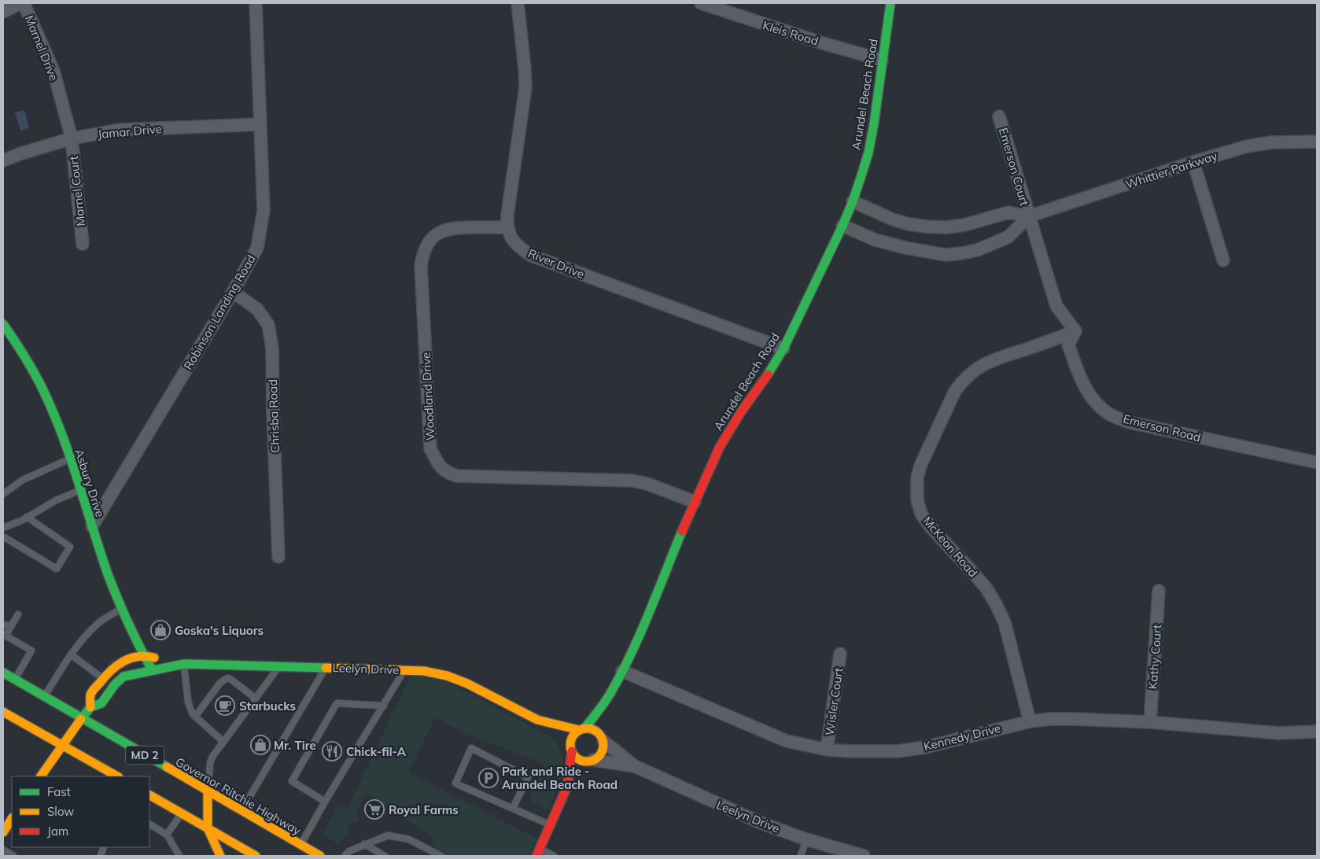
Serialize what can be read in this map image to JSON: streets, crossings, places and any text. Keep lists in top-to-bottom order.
{
  "streets": {
    "main road": [
      "Arundel Beach Road",
      "Asbury Drive",
      "Leelyn Drive",
      "MD 2",
      "Governor Ritchie Highway"
    ],
    "street": [
      "Kleis Road",
      "Marnel Drive",
      "Jamar Drive",
      "Emerson Court",
      "Whittier Parkway",
      "Marnel Court",
      "River Drive",
      "Robinson Landing Road",
      "Woodland Drive",
      "Chrisba Road",
      "Emerson Road",
      "McKeon Road",
      "Kathy Court",
      "Wisler Court",
      "Kennedy Drive"
    ]
  },
  "crossings": [
    ["Kleis Road", "Arundel Beach Road"],
    ["Marnel Drive", "Jamar Drive"],
    ["Marnel Drive", "Marnel Court"],
    ["Arundel Beach Road", "Whittier Parkway"],
    ["Arundel Beach Road", "River Drive"],
    ["Arundel Beach Road", "Woodland Drive"],
    ["Arundel Beach Road", "Leelyn Drive"],
    ["Arundel Beach Road", "Kennedy Drive"],
    ["Jamar Drive", "Marnel Court"],
    ["Jamar Drive", "Robinson Landing Road"],
    ["Emerson Court", "Whittier Parkway"],
    ["River Drive", "Woodland Drive"],
    ["Robinson Landing Road", "Chrisba Road"],
    ["Robinson Landing Road", "Asbury Drive"],
    ["Emerson Road", "McKeon Road"],
    ["Asbury Drive", "Leelyn Drive"],
    ["McKeon Road", "Kennedy Drive"],
    ["Kathy Court", "Kennedy Drive"],
    ["Leelyn Drive", "MD 2"],
    ["Leelyn Drive", "Governor Ritchie Highway"],
    ["Wisler Court", "Kennedy Drive"]
  ],
  "places": {
    "shop": ["Goska's Liquors", "Mr. Tire"],
    "cafe": ["Starbucks"],
    "restaurant": ["Chick-fil-A"],
    "parking": ["Park and Ride - Arundel Beach Road"],
    "supermarket": ["Royal Farms"]
  },
  "legend": ["Fast", "Slow", "Jam"]
}
